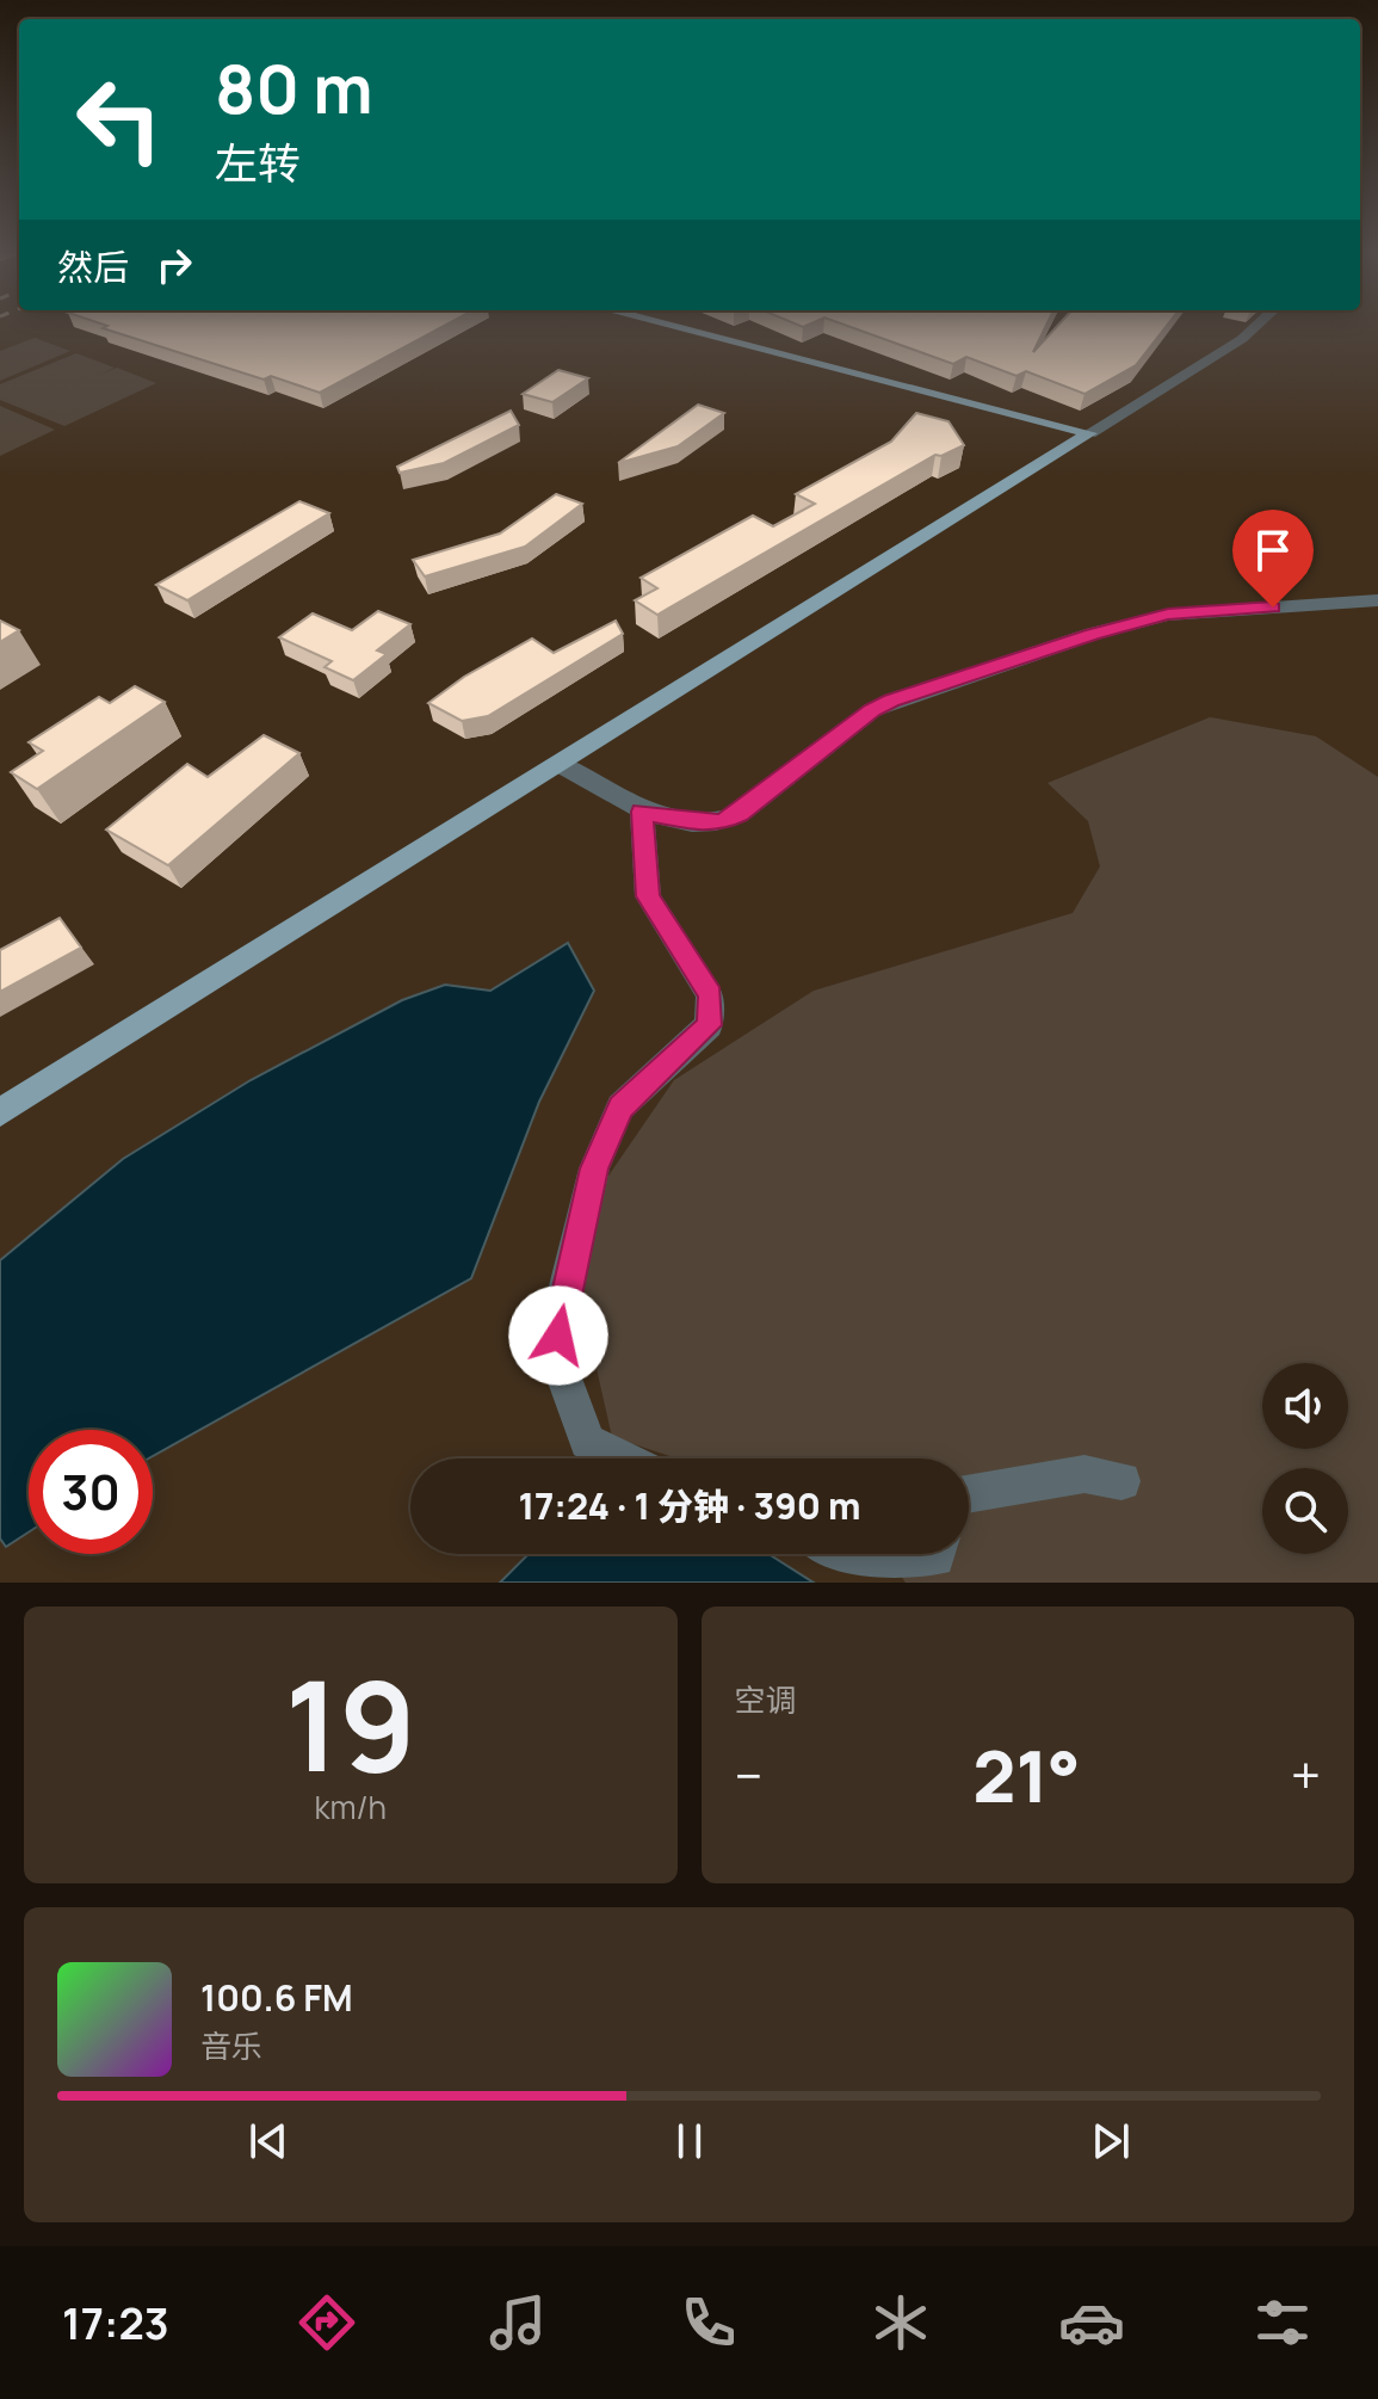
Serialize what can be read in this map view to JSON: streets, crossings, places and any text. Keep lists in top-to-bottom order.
{
  "page": {
    "turn": ["80 m", "左转"],
    "then": "然后",
    "limit": "30",
    "trip": "17:24 · 1 分钟 · 390 m",
    "tile": [
      ["19", "km/h"],
      "空调"
    ],
    "heat": ["−", "21°", "+"],
    "song": ["100.6 FM", "音乐"],
    "tabs": "17:23"
  }
}
